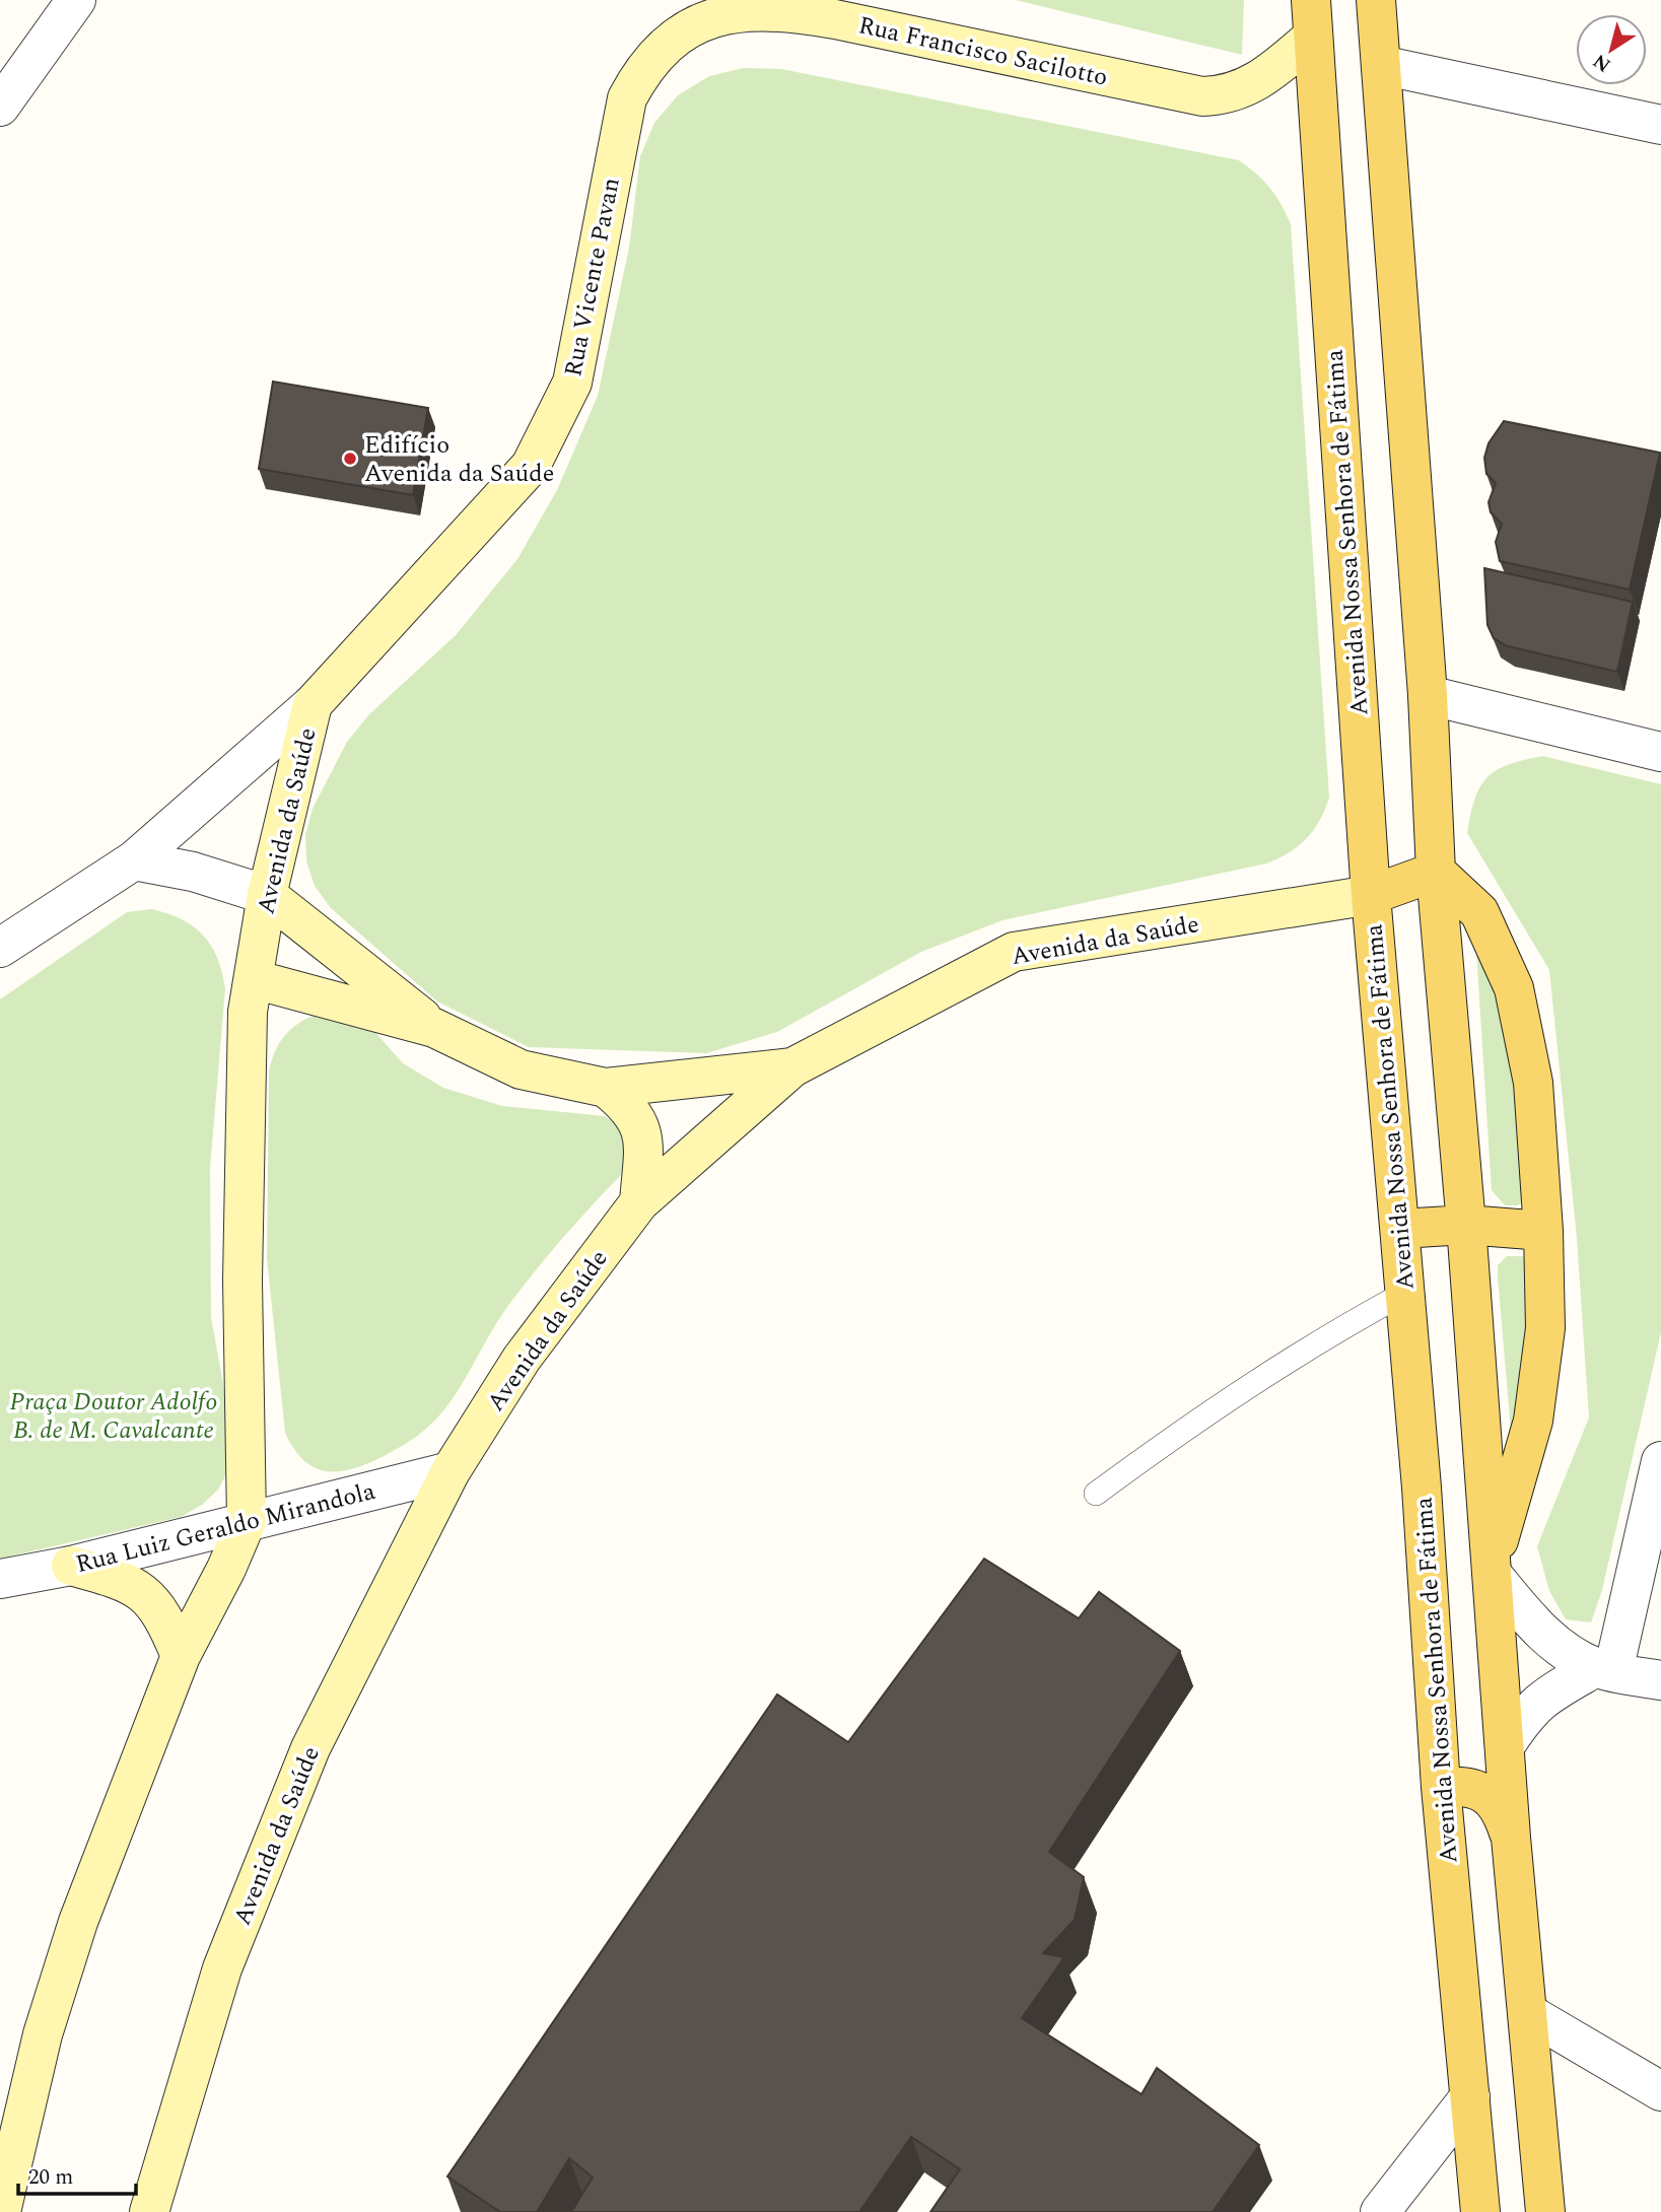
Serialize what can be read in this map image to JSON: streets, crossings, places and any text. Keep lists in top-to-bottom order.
{
  "streets": {
    "main road": [
      "Rua Francisco Sacilotto",
      "Rua Vicente Pavan",
      "Avenida Nossa Senhora de Fátima",
      "Avenida da Saúde"
    ],
    "street": ["Rua Luiz Geraldo Mirandola"]
  },
  "crossings": [
    ["Rua Francisco Sacilotto", "Rua Vicente Pavan"],
    ["Rua Francisco Sacilotto", "Avenida Nossa Senhora de Fátima"],
    ["Rua Vicente Pavan", "Avenida da Saúde"],
    ["Avenida Nossa Senhora de Fátima", "Avenida da Saúde"],
    ["Avenida da Saúde", "Rua Luiz Geraldo Mirandola"]
  ],
  "parks": ["Praça Doutor Adolfo B. de M. Cavalcante"],
  "places": ["Edifício Avenida da Saúde"],
  "scale_bar": "20 m",
  "north": "bottom left"
}
